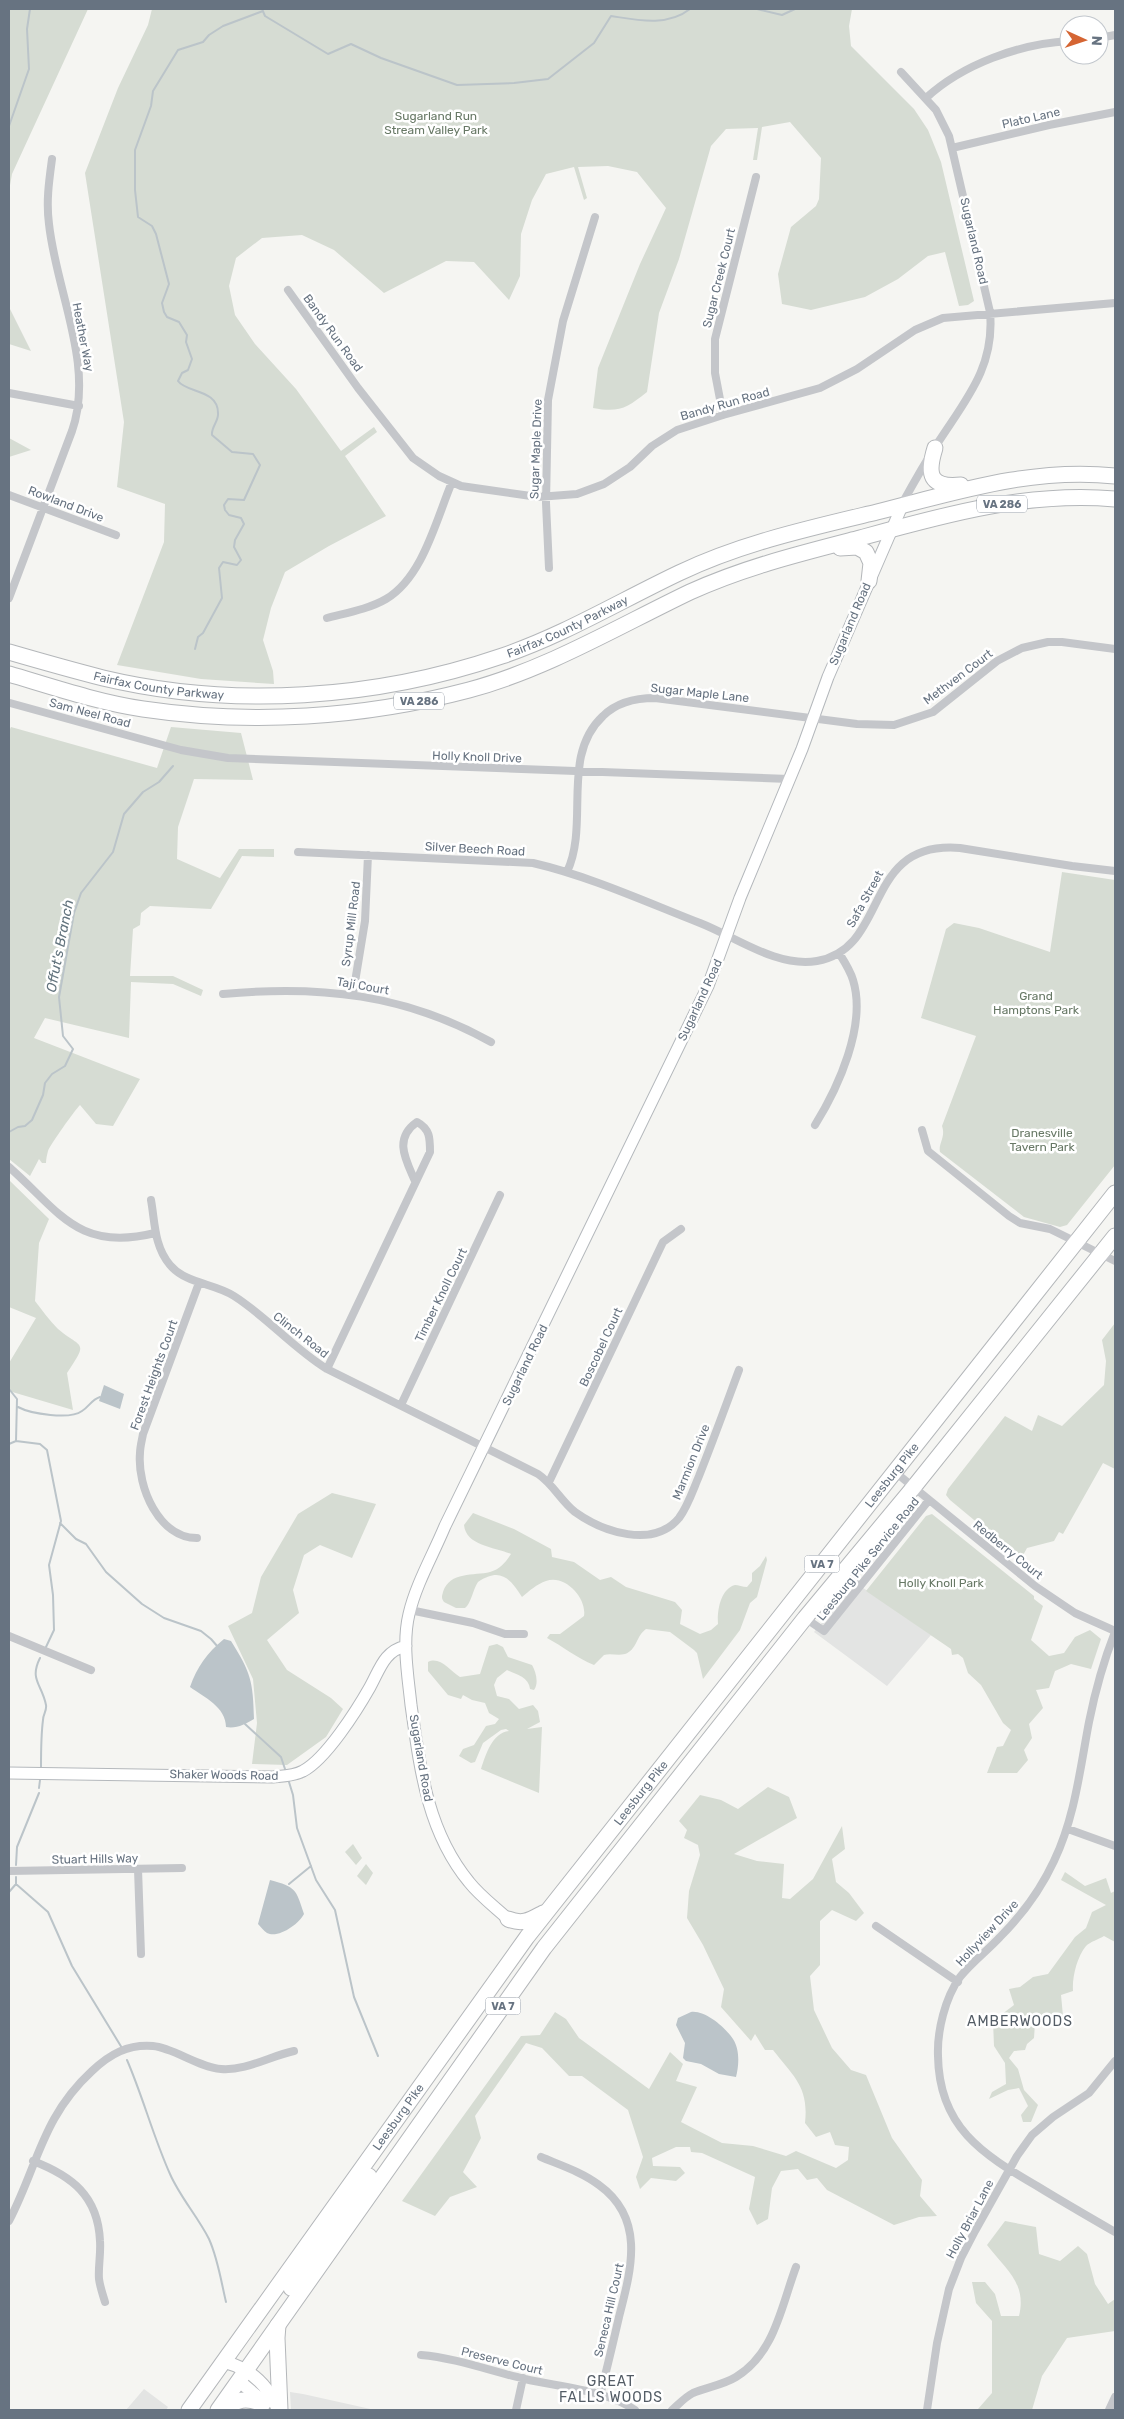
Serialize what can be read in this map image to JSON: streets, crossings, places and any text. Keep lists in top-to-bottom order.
{
  "streets": {
    "highway": [
      "VA 286",
      "Fairfax County Parkway",
      "Leesburg Pike",
      "VA 7"
    ],
    "street": [
      "Plato Lane",
      "Sugarland Road",
      "Sugar Creek Court",
      "Bandy Run Road",
      "Heather Way",
      "Sugar Maple Drive",
      "Rowland Drive",
      "Methven Court",
      "Sugar Maple Lane",
      "Sam Neel Road",
      "Holly Knoll Drive",
      "Silver Beech Road",
      "Safa Street",
      "Syrup Mill Road",
      "Taji Court",
      "Timber Knoll Court",
      "Clinch Road",
      "Boscobel Court",
      "Forest Heights Court",
      "Marmion Drive",
      "Redberry Court",
      "Leesburg Pike Service Road",
      "Shaker Woods Road",
      "Stuart Hills Way",
      "Hollyview Drive",
      "Holly Briar Lane",
      "Seneca Hill Court",
      "Preserve Court"
    ]
  },
  "crossings": [
    ["Plato Lane", "Sugarland Road"],
    ["Sugarland Road", "Bandy Run Road"],
    ["Sugarland Road", "Fairfax County Parkway"],
    ["Sugarland Road", "Methven Court"],
    ["Sugarland Road", "Sugar Maple Lane"],
    ["Sugarland Road", "Holly Knoll Drive"],
    ["Sugarland Road", "Silver Beech Road"],
    ["Sugarland Road", "Safa Street"],
    ["Sugarland Road", "Clinch Road"],
    ["Sugarland Road", "Marmion Drive"],
    ["Sugarland Road", "Shaker Woods Road"],
    ["Sugar Creek Court", "Bandy Run Road"],
    ["Bandy Run Road", "Sugar Maple Drive"],
    ["Heather Way", "Rowland Drive"],
    ["Methven Court", "Sugar Maple Lane"],
    ["Sugar Maple Lane", "Holly Knoll Drive"],
    ["Sugar Maple Lane", "Silver Beech Road"],
    ["Sam Neel Road", "Holly Knoll Drive"],
    ["Silver Beech Road", "Safa Street"],
    ["Silver Beech Road", "Syrup Mill Road"],
    ["Syrup Mill Road", "Taji Court"],
    ["Timber Knoll Court", "Clinch Road"],
    ["Clinch Road", "Forest Heights Court"],
    ["Clinch Road", "Marmion Drive"],
    ["Boscobel Court", "Marmion Drive"],
    ["Leesburg Pike", "Redberry Court"],
    ["Leesburg Pike", "Leesburg Pike Service Road"],
    ["Redberry Court", "Leesburg Pike Service Road"],
    ["Redberry Court", "Hollyview Drive"],
    ["Hollyview Drive", "Holly Briar Lane"],
    ["Seneca Hill Court", "Preserve Court"]
  ],
  "districts": ["AMBERWOODS", "GREAT FALLS WOODS"],
  "water": ["Offut's Branch"],
  "parks": [
    "Sugarland Run Stream Valley Park",
    "Grand Hamptons Park",
    "Dranesville Tavern Park",
    "Holly Knoll Park"
  ],
  "north": "right"
}
